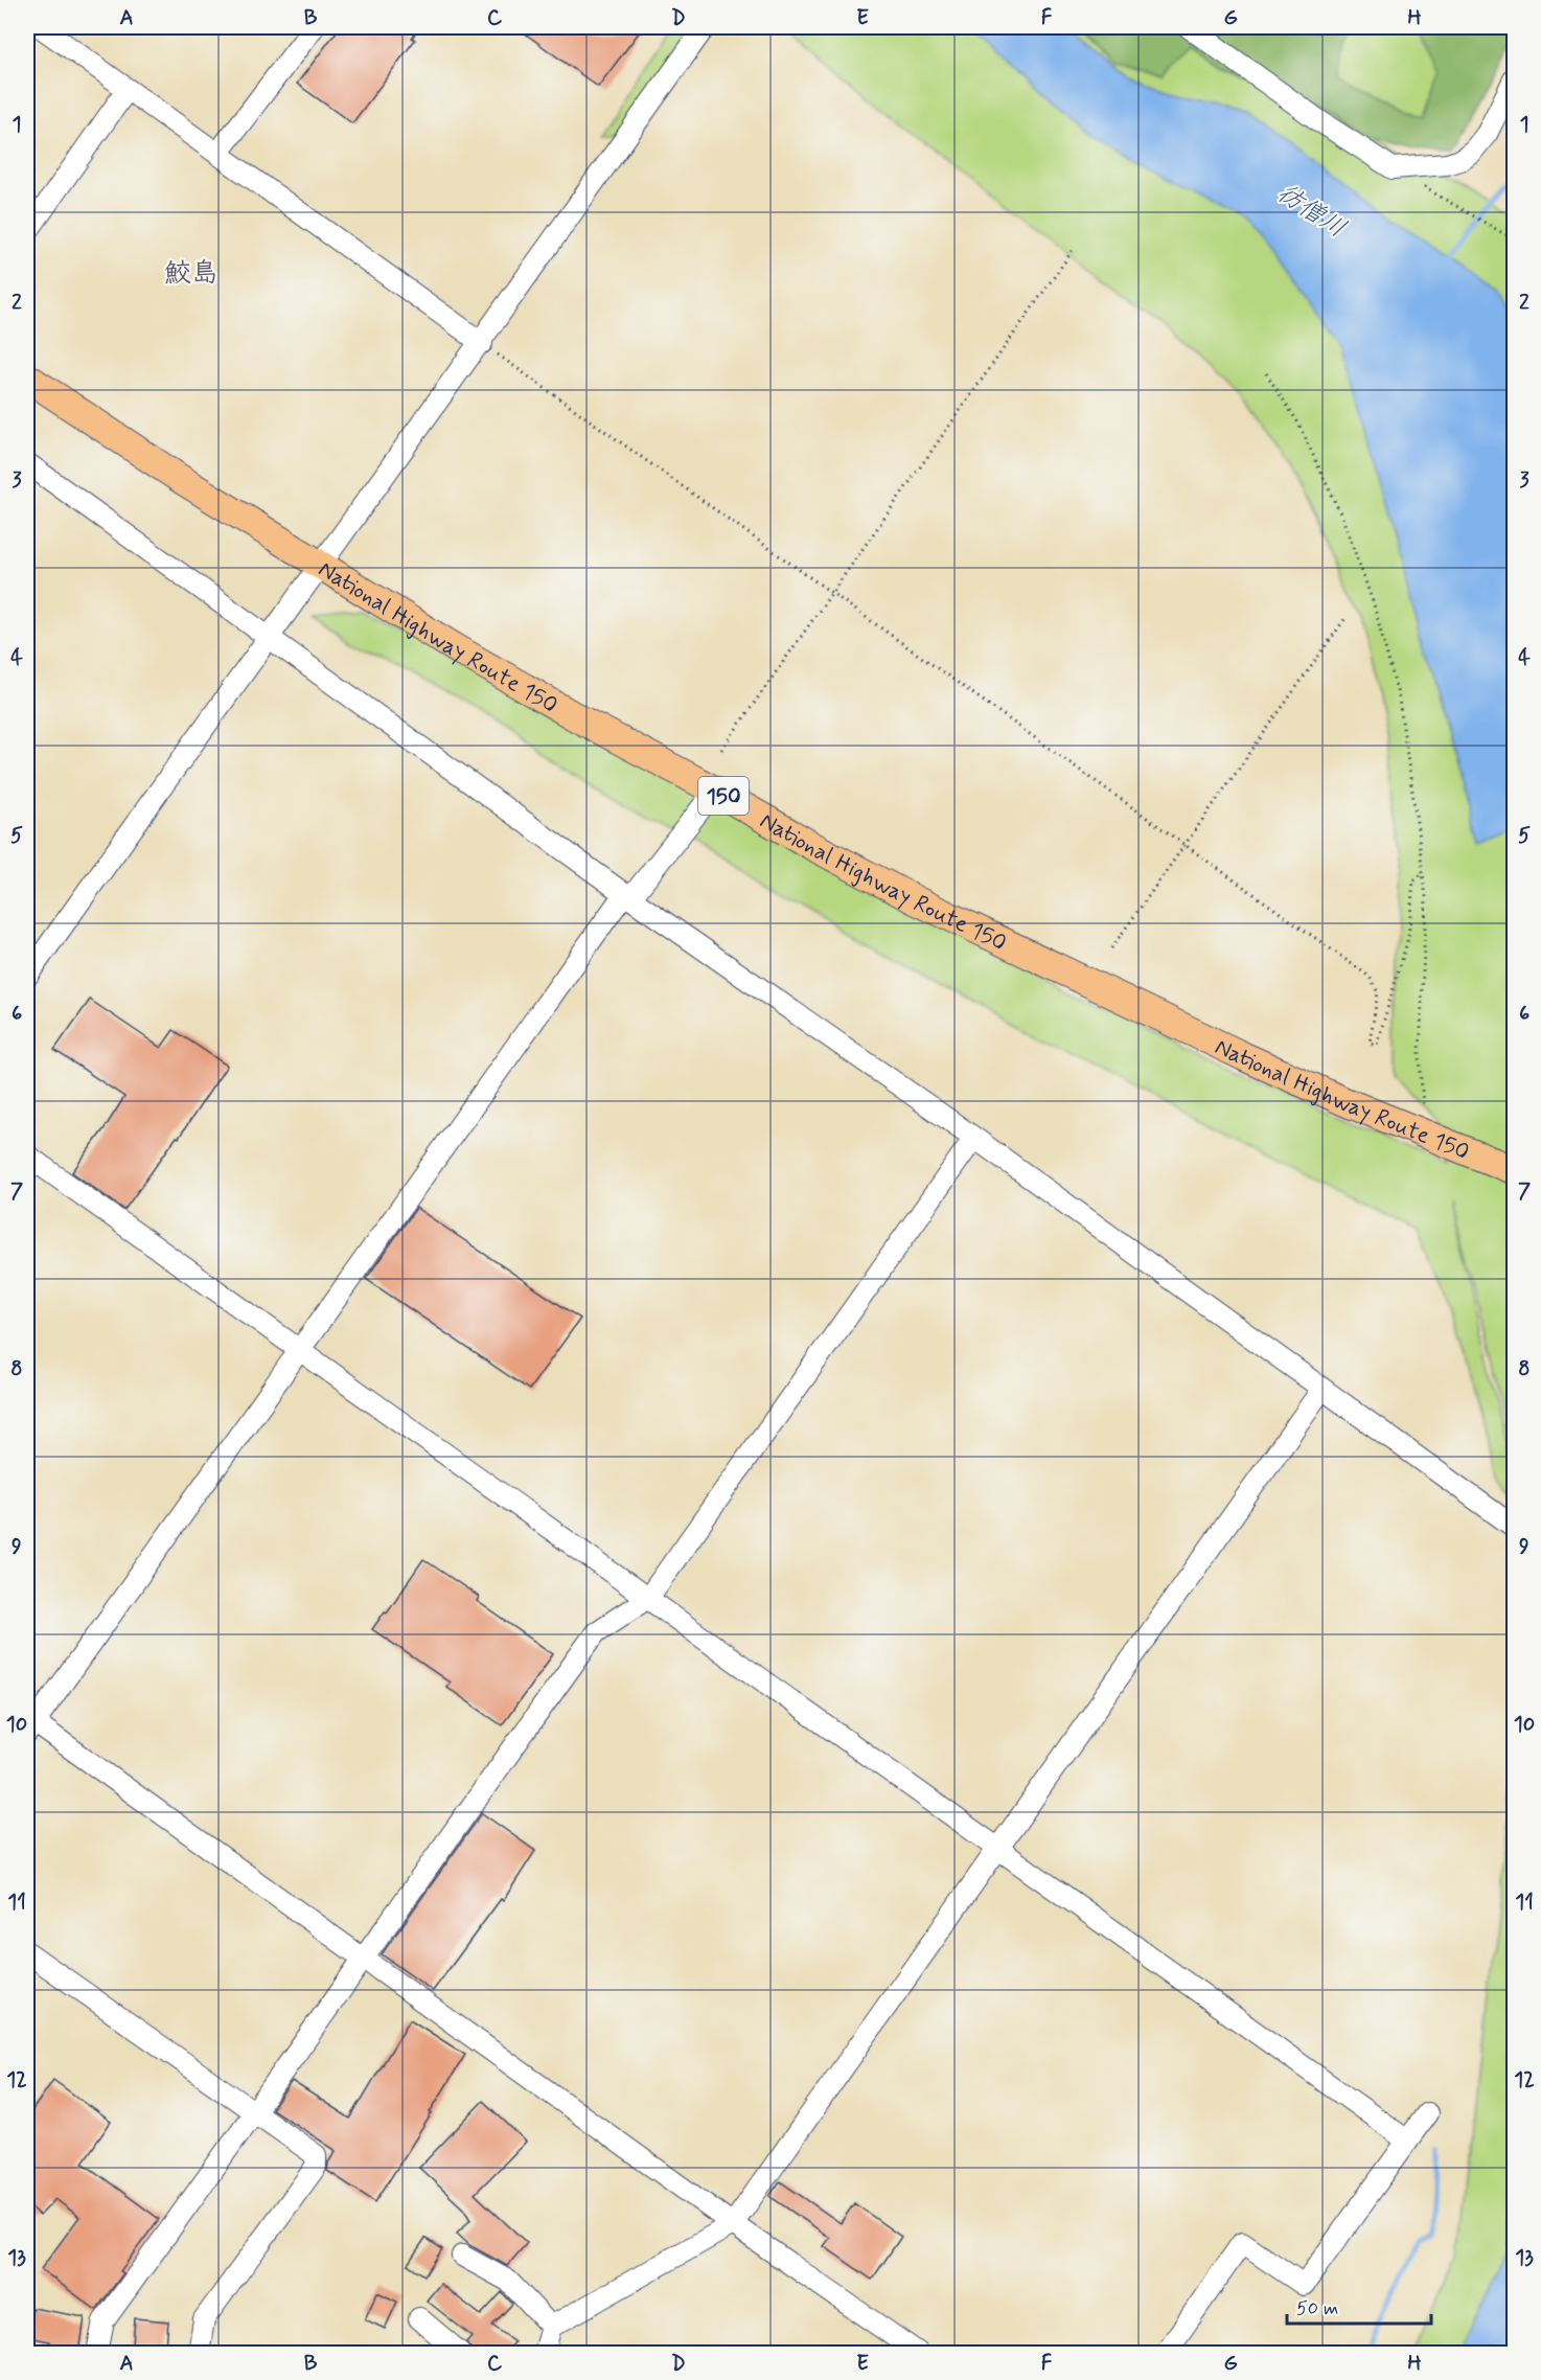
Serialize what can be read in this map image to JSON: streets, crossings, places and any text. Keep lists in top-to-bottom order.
{
  "streets": {
    "highway": ["National Highway Route 150", "150"]
  },
  "districts": ["鮫島"],
  "water": ["彷僧川"],
  "scale_bar": "50 m",
  "grid": {
    "columns": [
      "A",
      "B",
      "C",
      "D",
      "E",
      "F",
      "G",
      "H"
    ],
    "rows": [
      "1",
      "2",
      "3",
      "4",
      "5",
      "6",
      "7",
      "8",
      "9",
      "10",
      "11",
      "12",
      "13"
    ]
  }
}
